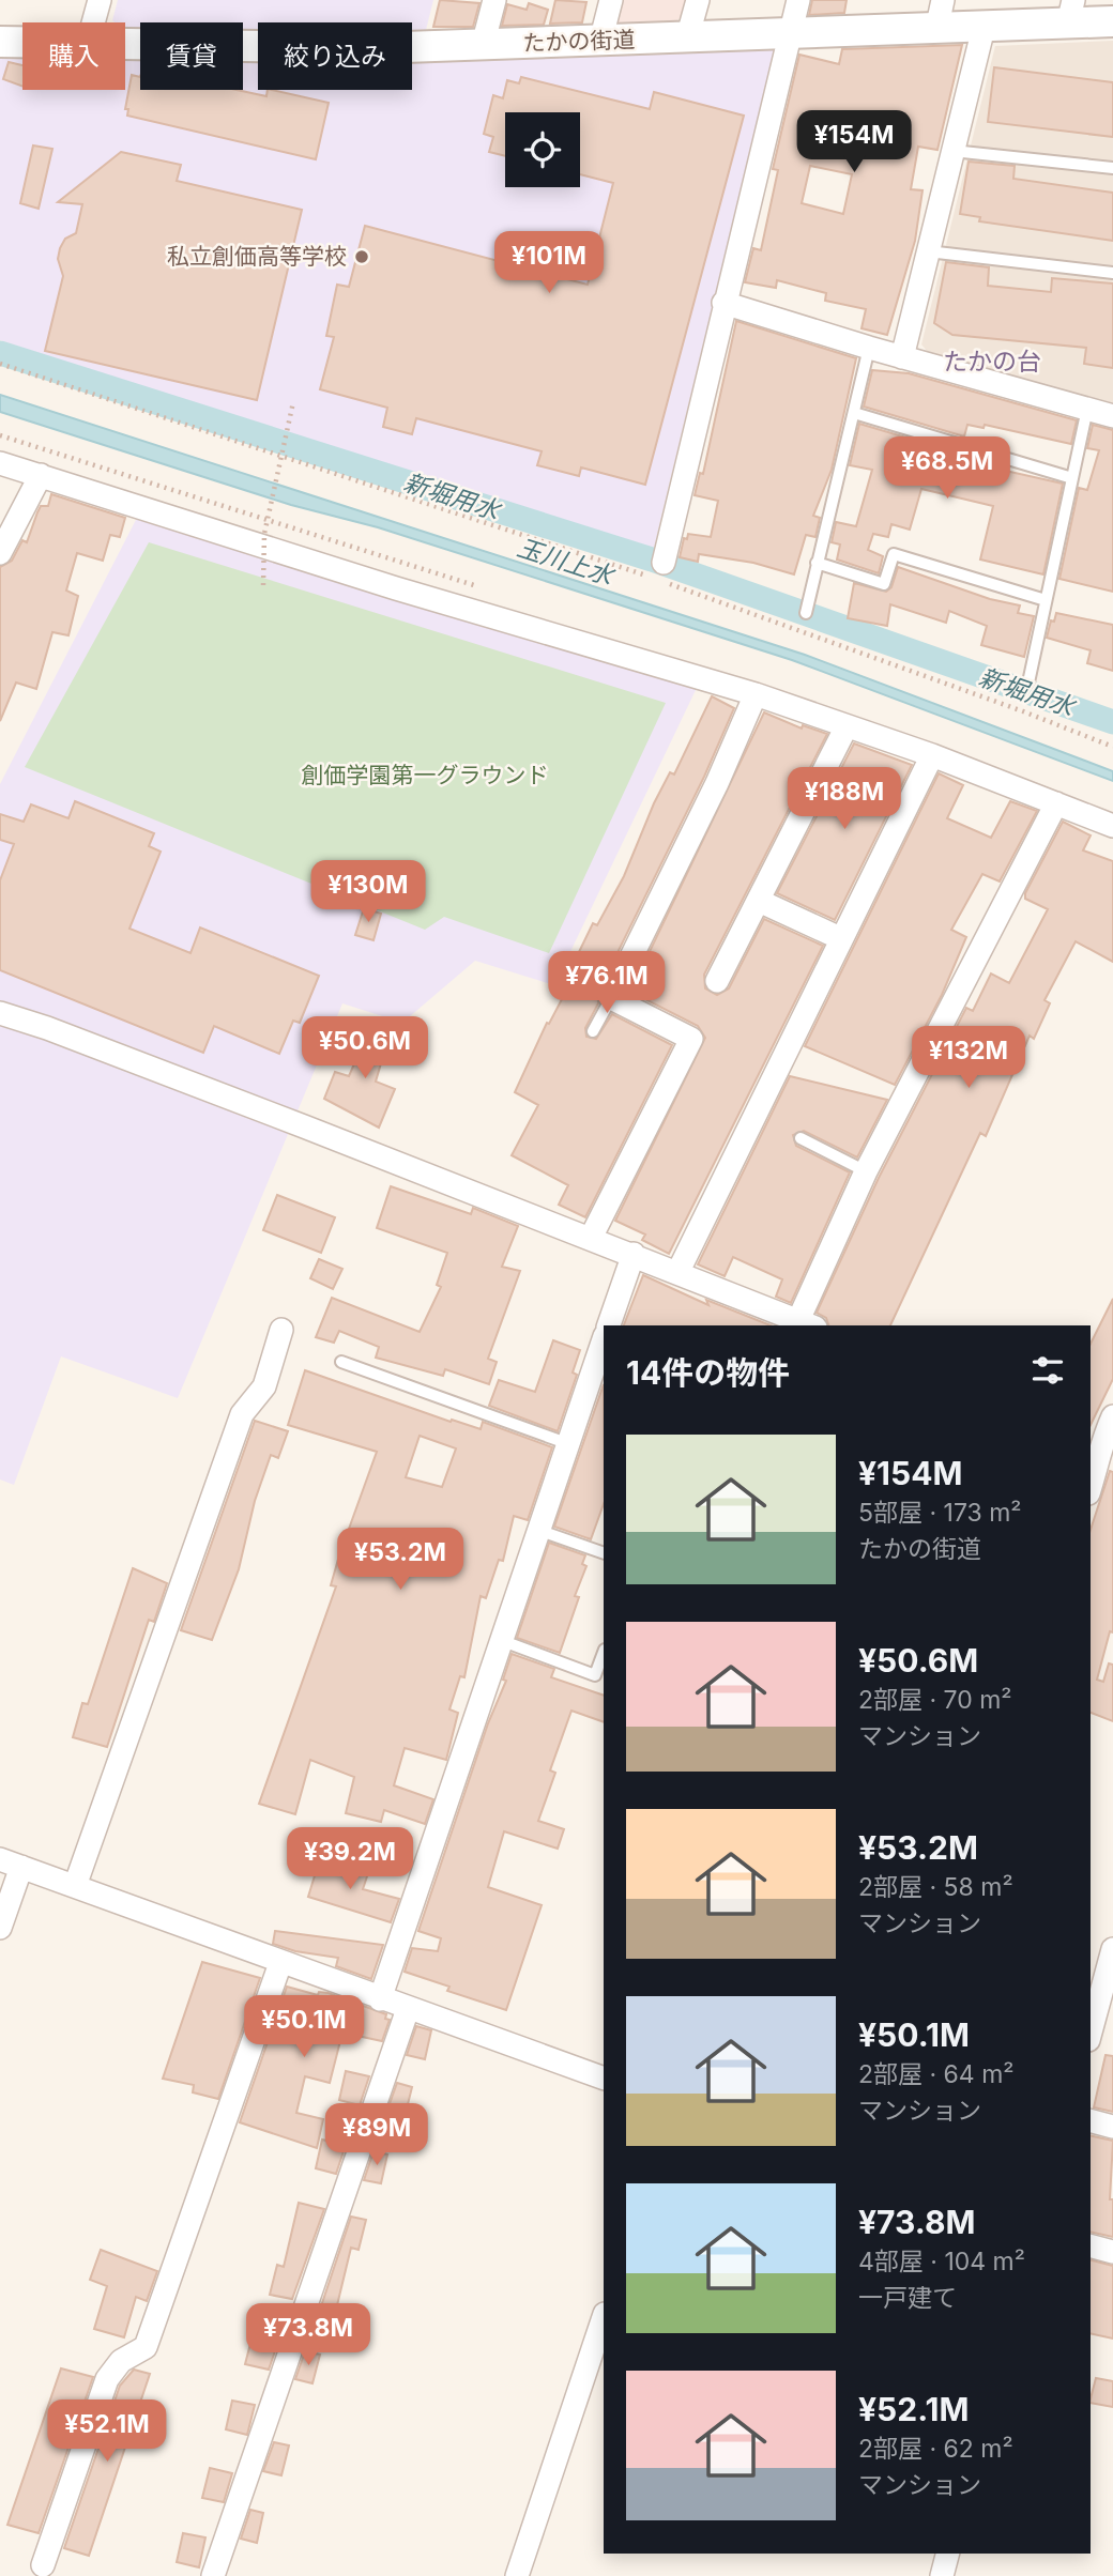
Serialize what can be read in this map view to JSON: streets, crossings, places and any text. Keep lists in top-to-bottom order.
{
  "streets": {
    "street": ["たかの街道"]
  },
  "districts": ["たかの台"],
  "water": ["新堀用水", "玉川上水"],
  "parks": ["創価学園第一グラウンド"],
  "places": ["私立創価高等学校"],
  "page": {
    "chip": ["購入", "賃貸", "絞り込み"],
    "price": [
      "¥154M",
      "¥101M",
      "¥68.5M",
      "¥188M",
      "¥130M",
      "¥76.1M",
      "¥50.6M",
      "¥132M",
      "¥53.2M",
      "¥39.2M",
      "¥50.1M",
      "¥89M",
      "¥73.8M",
      "¥52.1M"
    ],
    "heading": "14件の物件",
    "list": [
      {
        "name": "¥154M",
        "note": "5部屋 · 173 m² · たかの街道"
      },
      {
        "name": "¥50.6M",
        "note": "2部屋 · 70 m² · マンション"
      },
      {
        "name": "¥53.2M",
        "note": "2部屋 · 58 m² · マンション"
      },
      {
        "name": "¥50.1M",
        "note": "2部屋 · 64 m² · マンション"
      },
      {
        "name": "¥73.8M",
        "note": "4部屋 · 104 m² · 一戸建て"
      },
      {
        "name": "¥52.1M",
        "note": "2部屋 · 62 m² · マンション"
      }
    ]
  }
}
